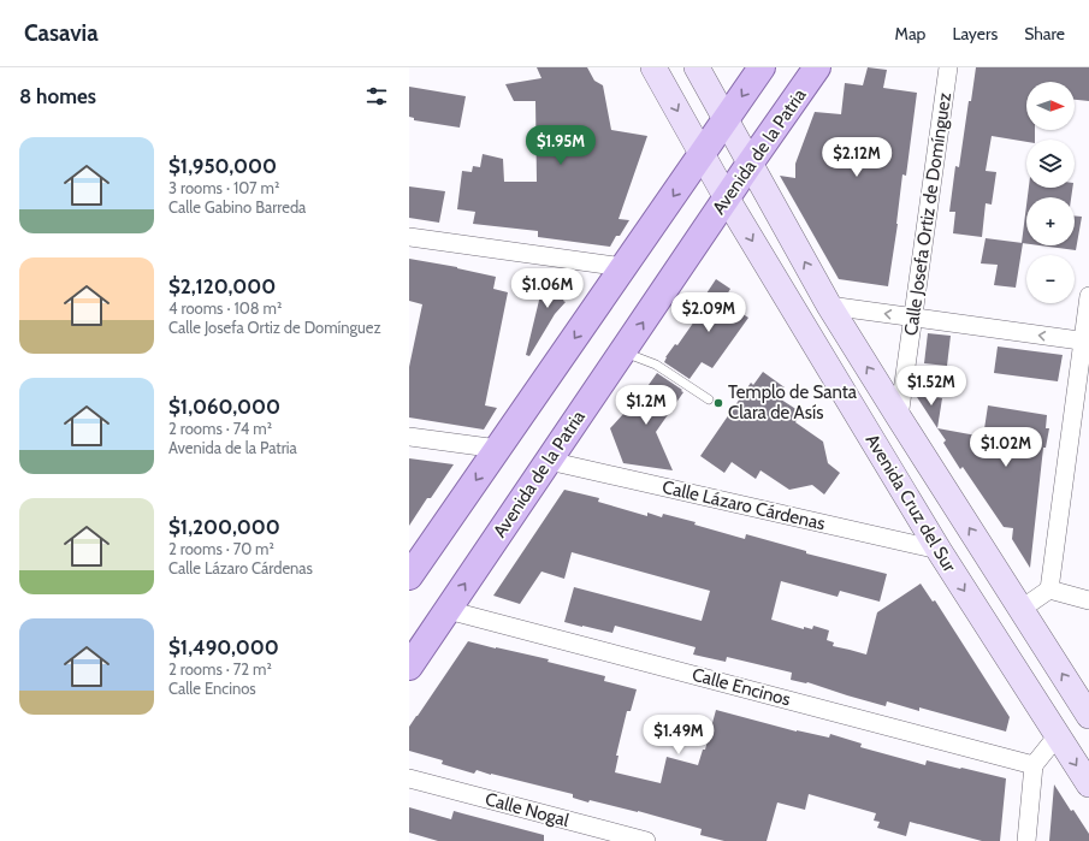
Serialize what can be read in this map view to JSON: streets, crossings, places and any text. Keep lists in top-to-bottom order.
{
  "streets": {
    "main road": ["Avenida de la Patria", "Avenida Cruz del Sur"],
    "street": [
      "Calle Josefa Ortiz de Domínguez",
      "Calle Lázaro Cárdenas",
      "Calle Encinos",
      "Calle Nogal"
    ]
  },
  "crossings": [
    ["Avenida de la Patria", "Avenida Cruz del Sur"],
    ["Avenida de la Patria", "Calle Lázaro Cárdenas"],
    ["Avenida de la Patria", "Calle Encinos"],
    ["Calle Josefa Ortiz de Domínguez", "Avenida Cruz del Sur"],
    ["Avenida Cruz del Sur", "Calle Lázaro Cárdenas"]
  ],
  "places": ["Templo de Santa Clara de Asís"],
  "north": "right",
  "page": {
    "header": "Casavia",
    "nav": ["Map", "Layers", "Share"],
    "heading": "8 homes",
    "map_buttons": ["+", "−"],
    "list": [
      {
        "name": "$1,950,000",
        "note": "3 rooms · 107 m² · Calle Gabino Barreda"
      },
      {
        "name": "$2,120,000",
        "note": "4 rooms · 108 m² · Calle Josefa Ortiz de Domínguez"
      },
      {
        "name": "$1,060,000",
        "note": "2 rooms · 74 m² · Avenida de la Patria"
      },
      {
        "name": "$1,200,000",
        "note": "2 rooms · 70 m² · Calle Lázaro Cárdenas"
      },
      {
        "name": "$1,490,000",
        "note": "2 rooms · 72 m² · Calle Encinos"
      }
    ],
    "price": [
      "$1.95M",
      "$2.12M",
      "$1.06M",
      "$2.09M",
      "$1.52M",
      "$1.2M",
      "$1.02M",
      "$1.49M"
    ]
  }
}
